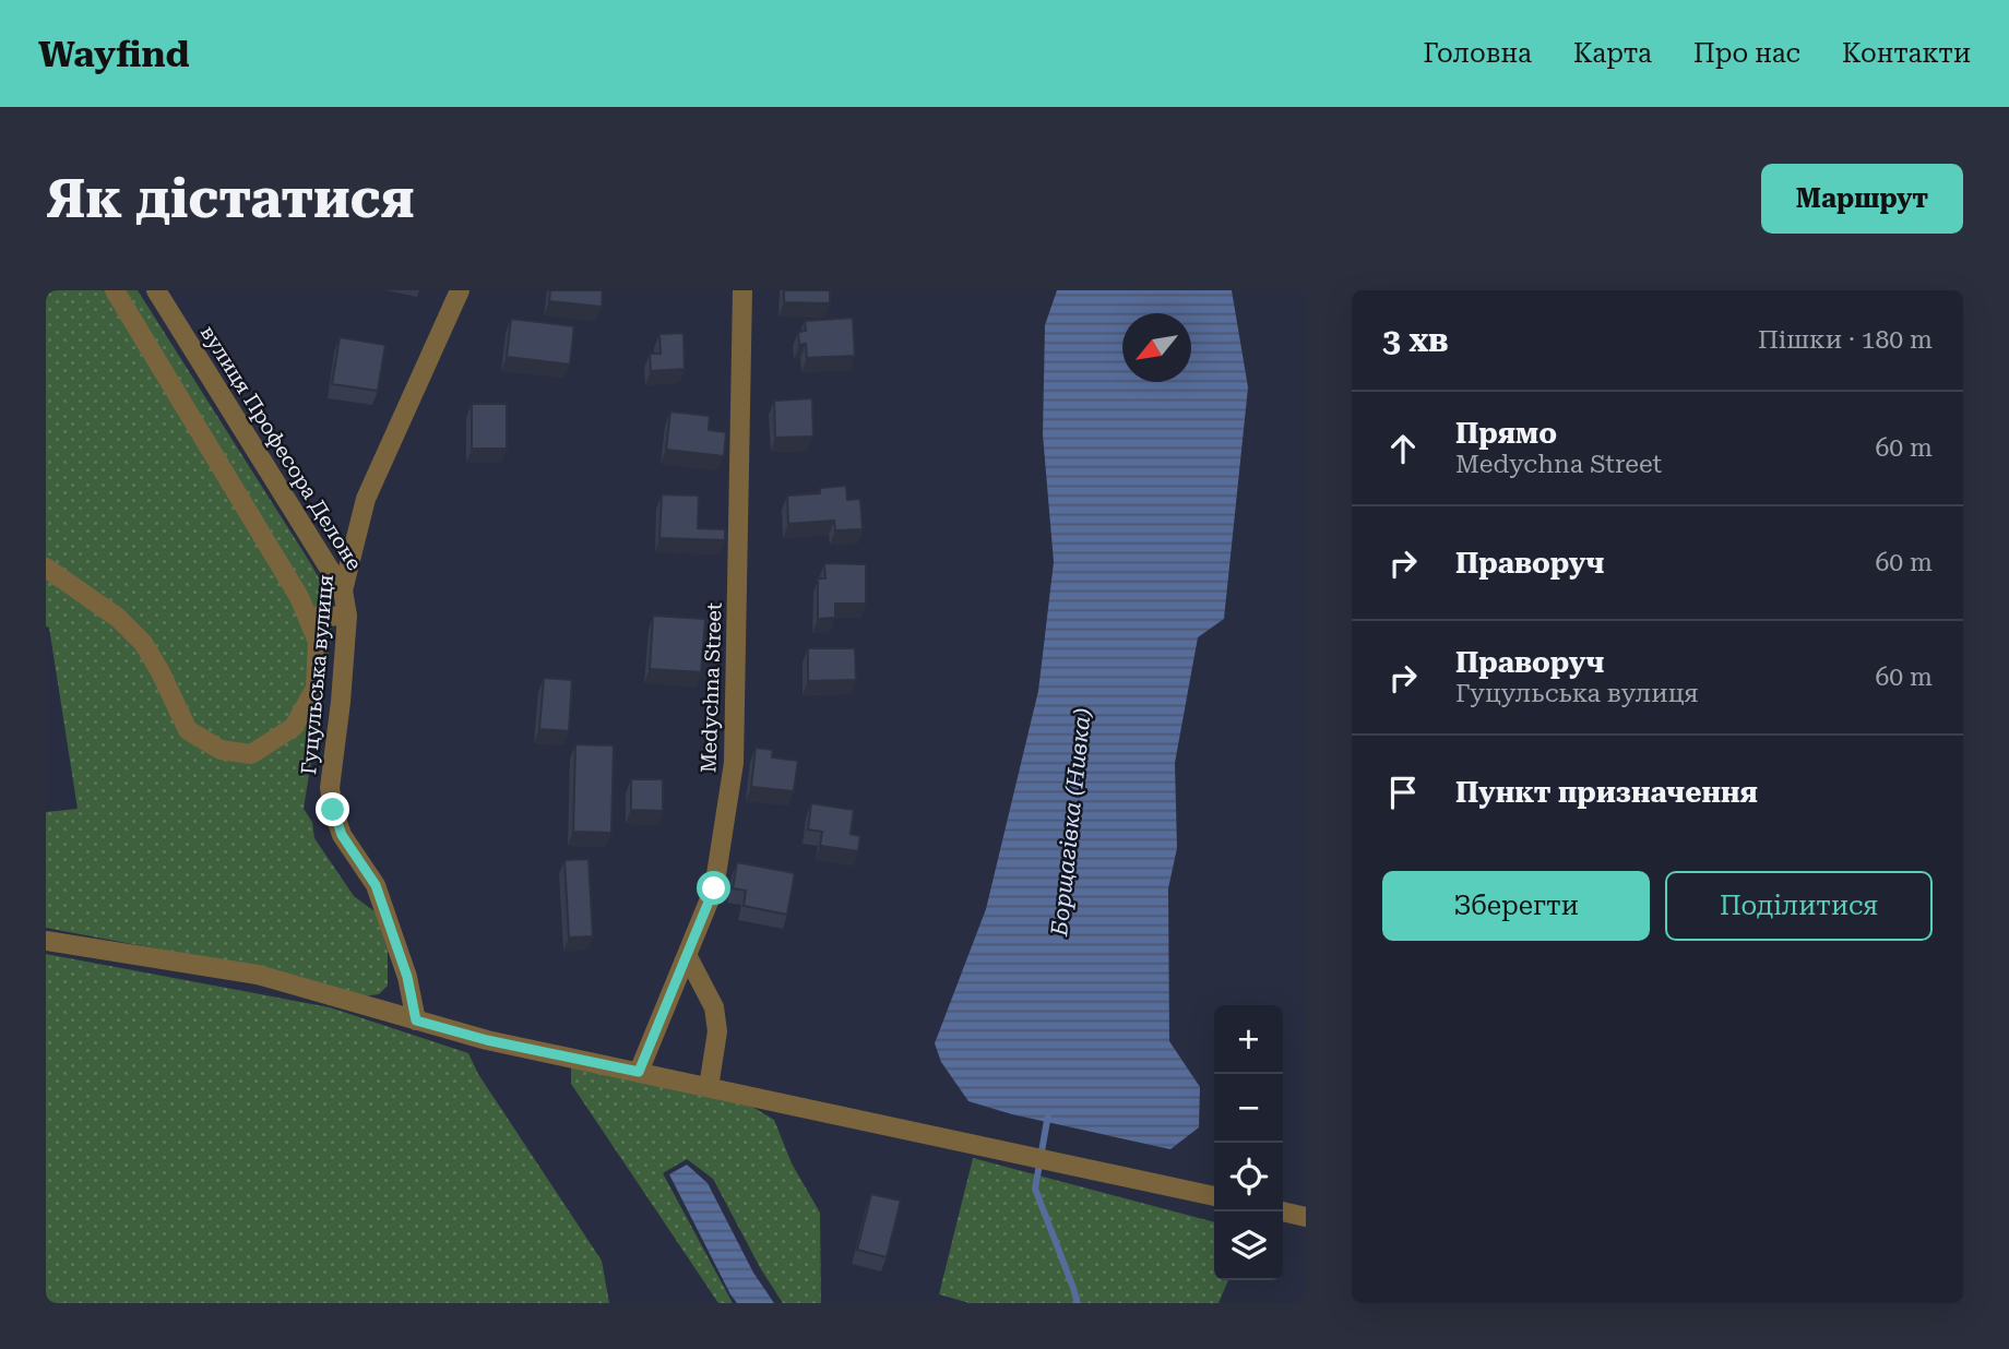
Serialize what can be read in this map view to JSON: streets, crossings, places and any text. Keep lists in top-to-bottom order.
{
  "streets": {
    "street": ["вулиця Професора Делоне", "Гуцульська вулиця", "Medychna Street"]
  },
  "crossings": [
    ["вулиця Професора Делоне", "Гуцульська вулиця"]
  ],
  "water": ["Борщагівка (Нивка)"],
  "north": "bottom left",
  "page": {
    "header": "Wayfind",
    "nav": [
      "Головна",
      "Карта",
      "Про нас",
      "Контакти"
    ],
    "buttons": [
      "Маршрут",
      ["Зберегти", "Поділитися"]
    ],
    "title": "Як дістатися",
    "heading": ["3 хв", "Пішки · 180 m"],
    "list": [
      ["Прямо", "Medychna Street", "60 m"],
      ["Праворуч", "60 m"],
      ["Праворуч", "Гуцульська вулиця", "60 m"],
      "Пункт призначення"
    ],
    "map_buttons": ["+", "−"]
  }
}
